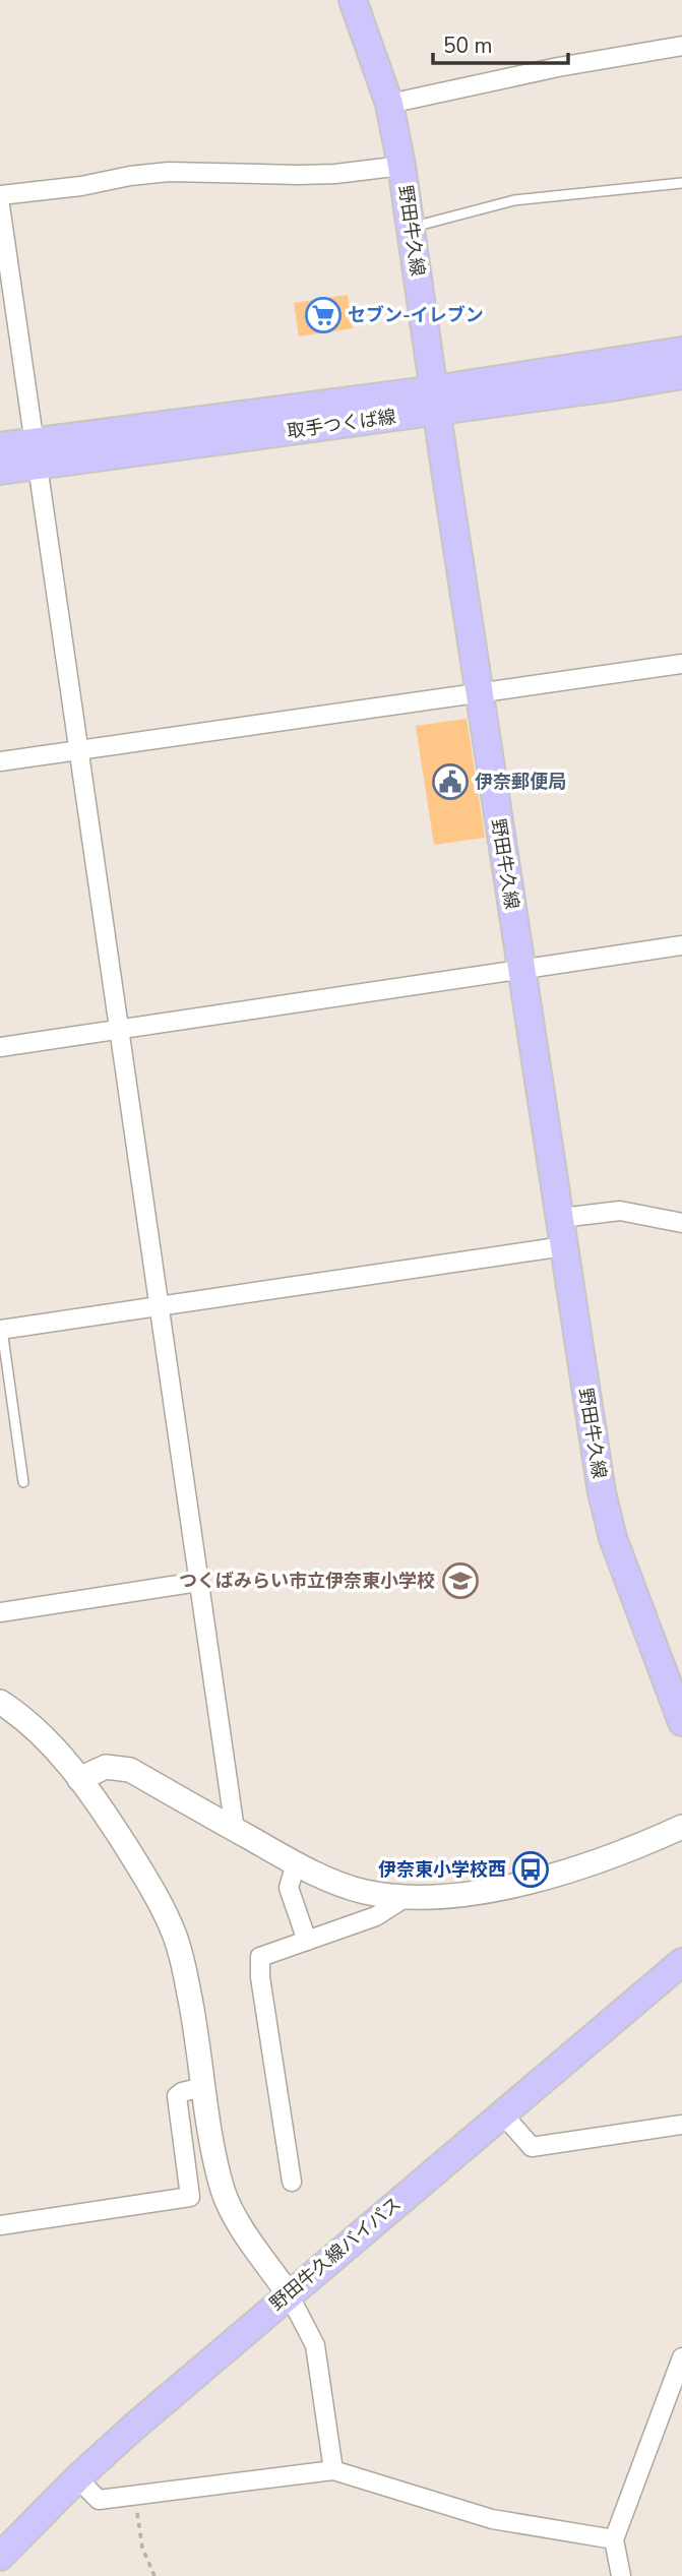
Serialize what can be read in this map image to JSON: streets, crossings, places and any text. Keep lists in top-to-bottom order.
{
  "streets": {
    "main road": ["野田牛久線", "取手つくば線", "野田牛久線バイパス"]
  },
  "crossings": [
    ["野田牛久線", "取手つくば線"]
  ],
  "places": {
    "supermarket": ["セブン-イレブン"],
    "public building": ["伊奈郵便局"],
    "school or university": ["つくばみらい市立伊奈東小学校"],
    "bus stop": ["伊奈東小学校西"]
  },
  "scale_bar": "50 m"
}
